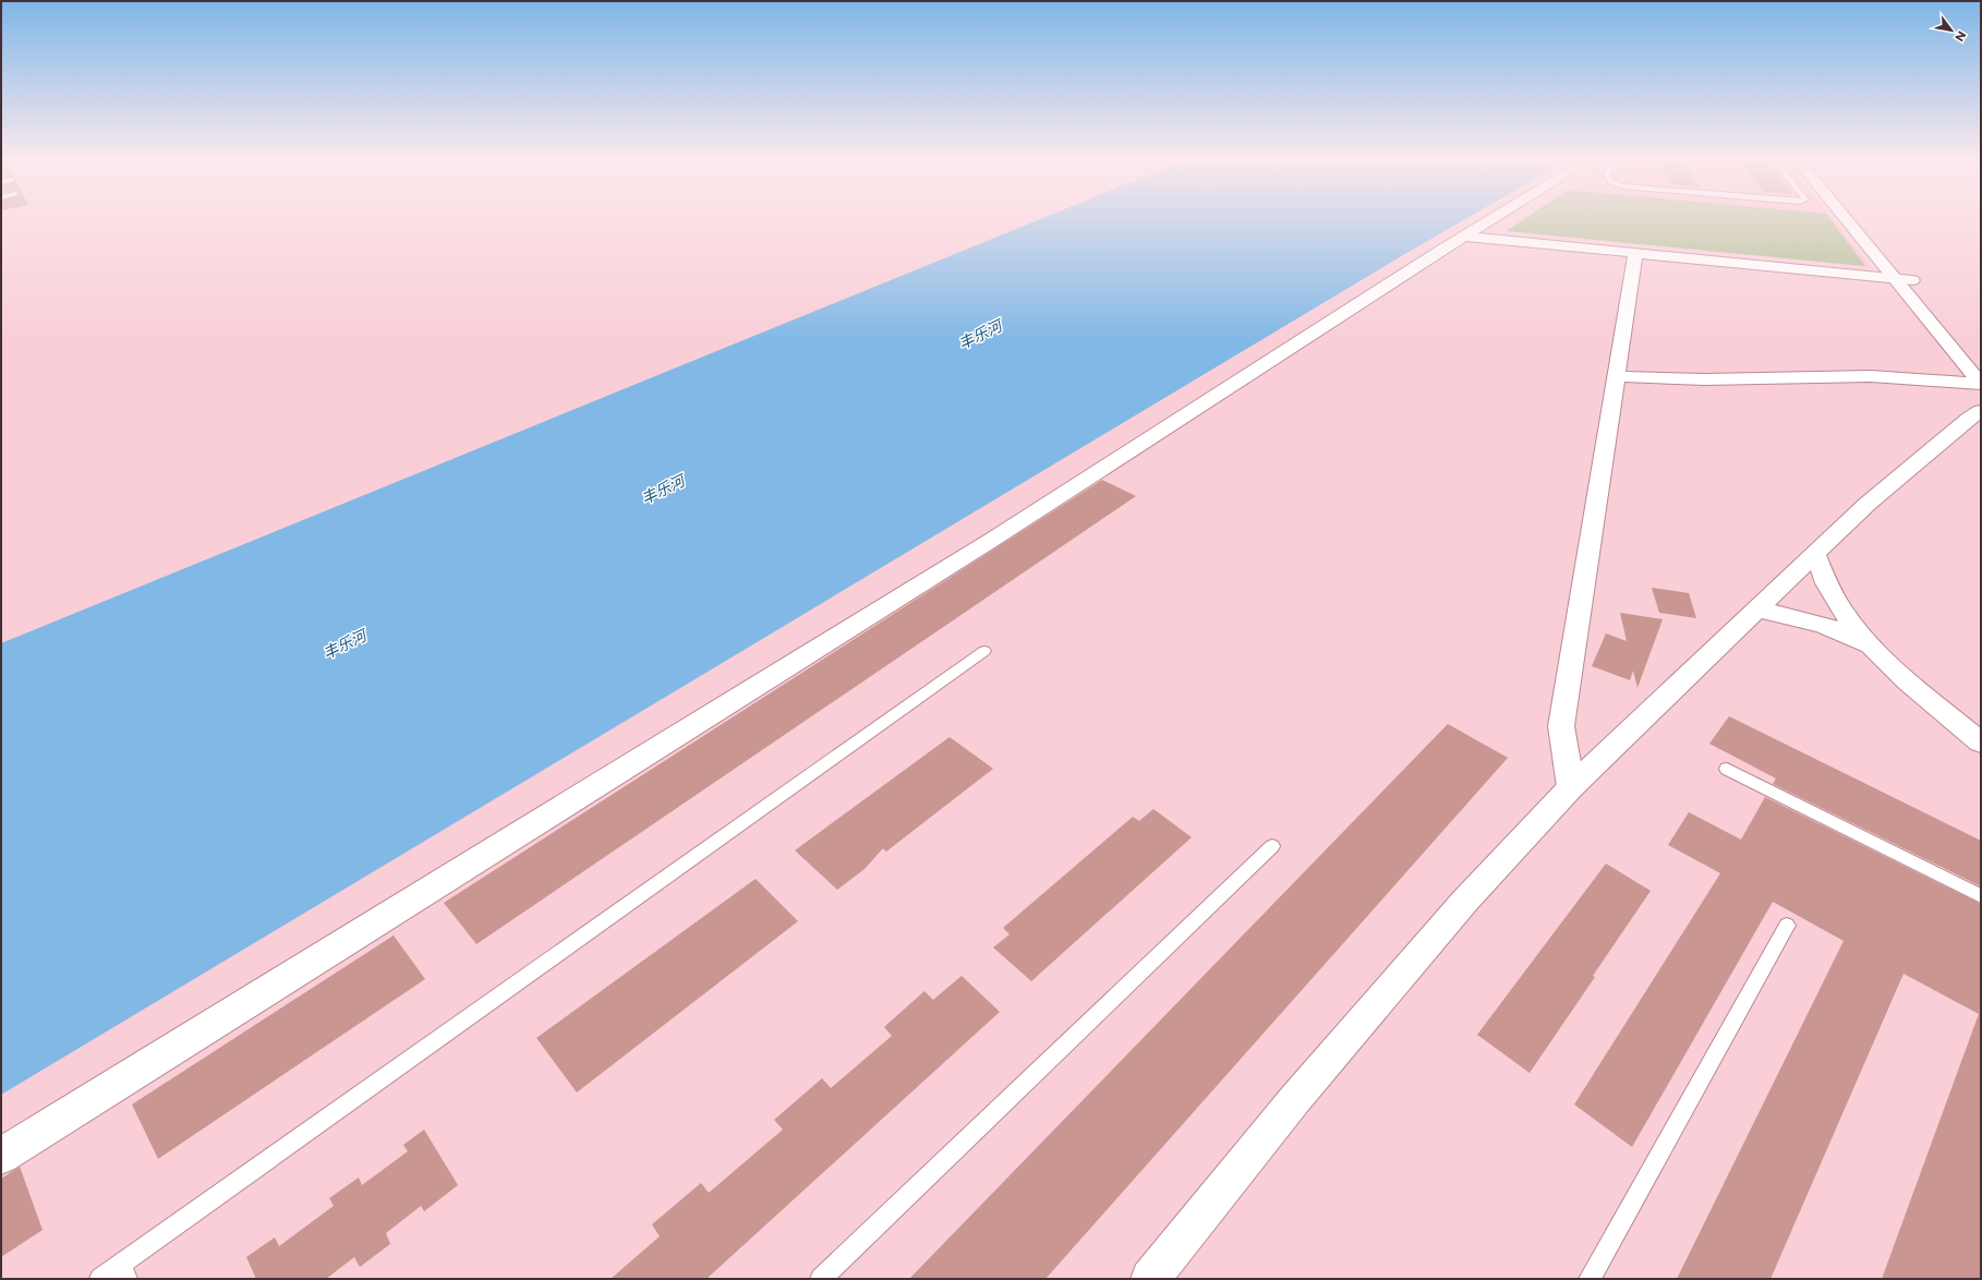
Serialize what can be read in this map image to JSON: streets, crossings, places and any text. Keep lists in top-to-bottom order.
{
  "water": ["丰乐河"],
  "north": "bottom right"
}
